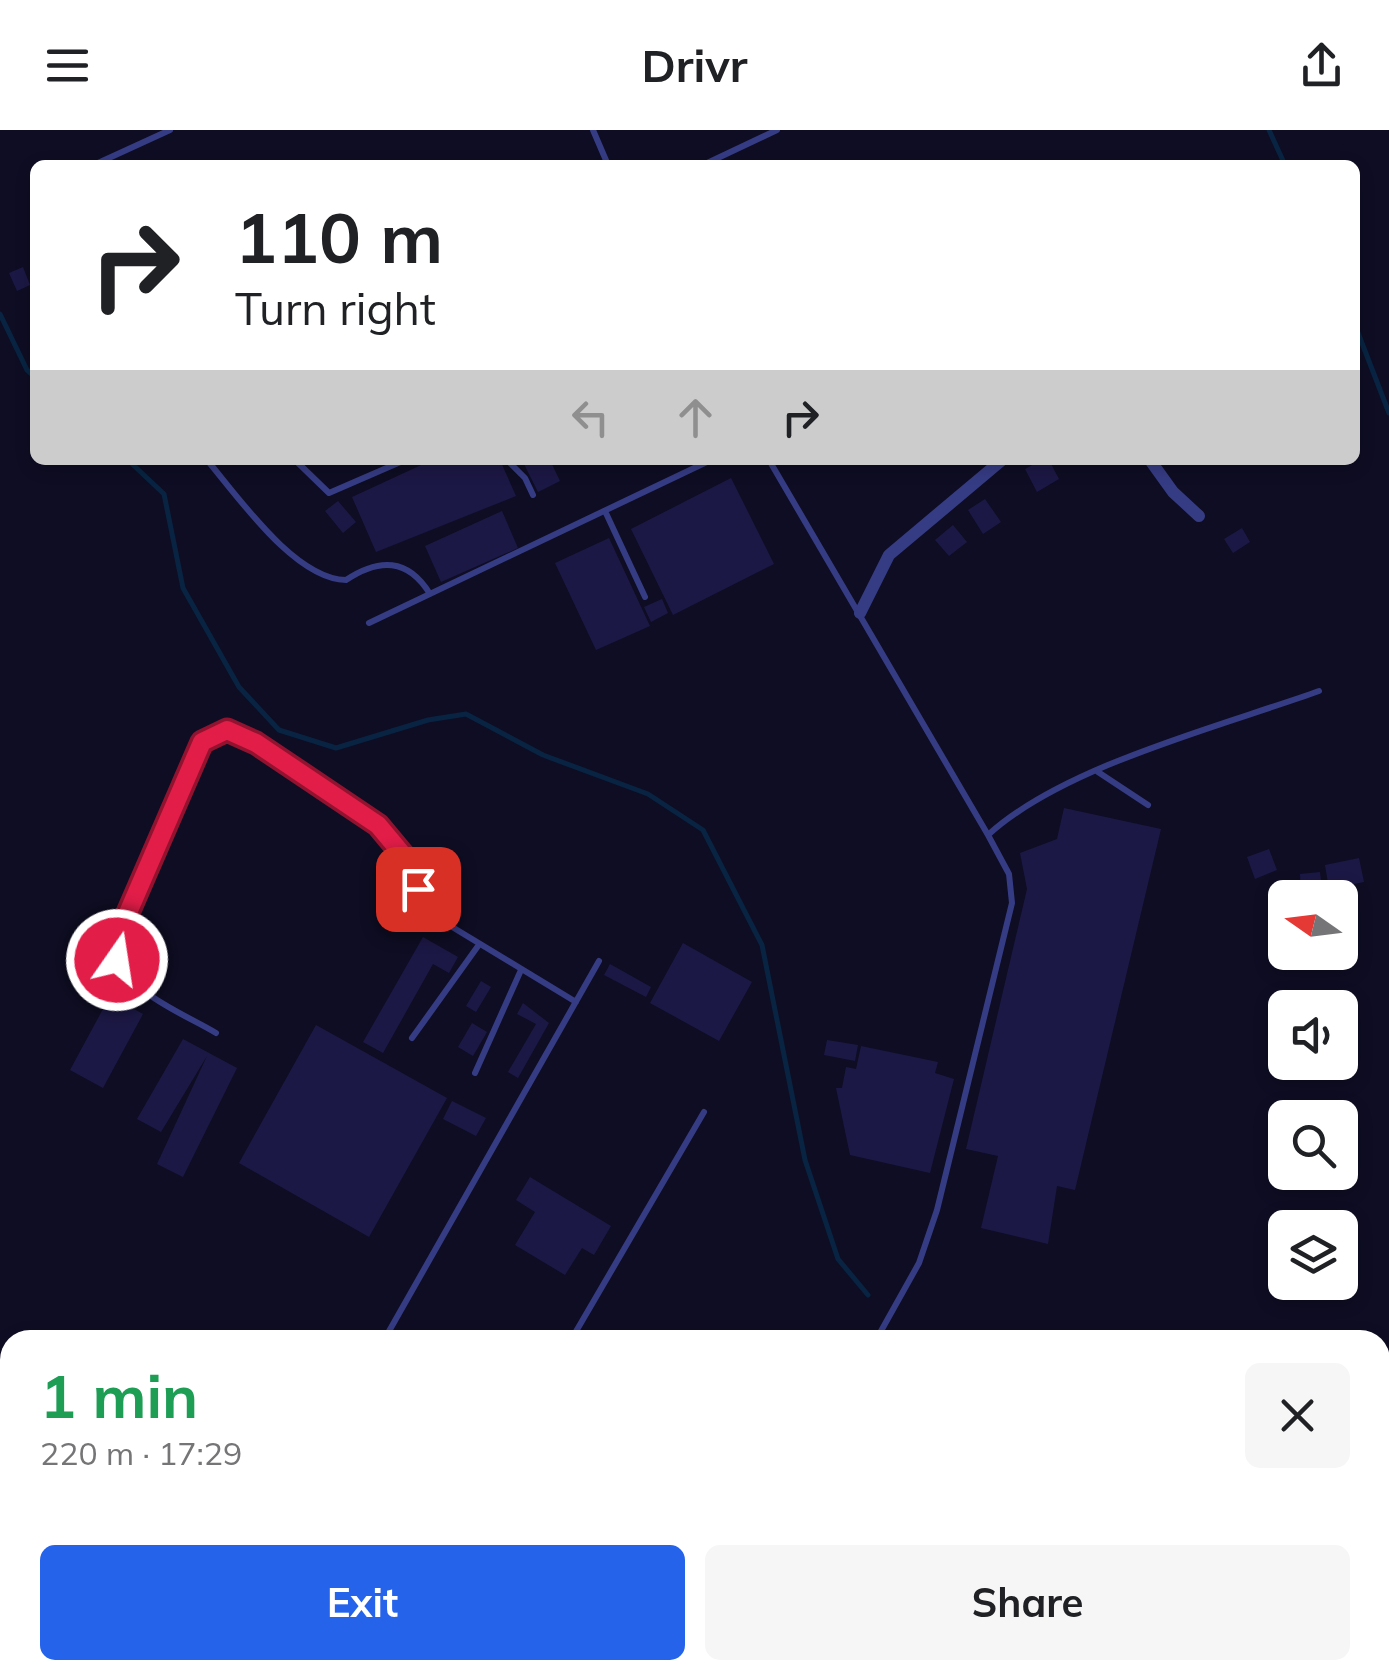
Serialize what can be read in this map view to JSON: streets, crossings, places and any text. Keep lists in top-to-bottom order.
{
  "north": "left",
  "page": {
    "header": "Drivr",
    "turn": ["110 m", "Turn right"],
    "heading": ["1 min", "220 m · 17:29"],
    "buttons": ["Exit", "Share"]
  }
}
